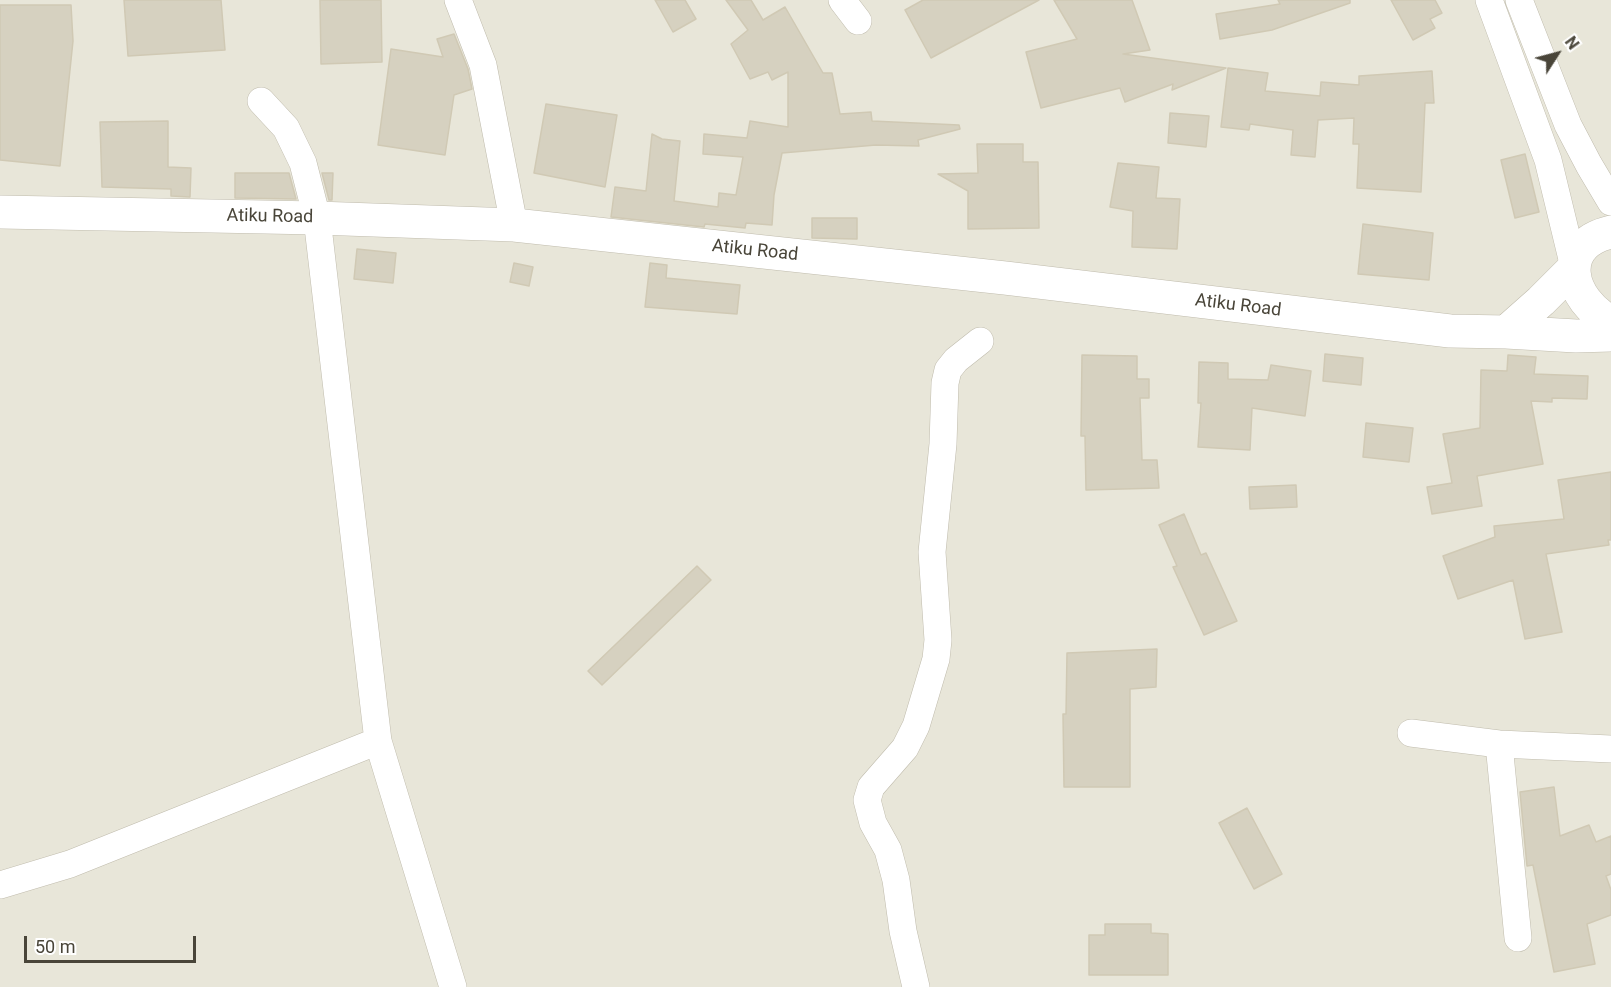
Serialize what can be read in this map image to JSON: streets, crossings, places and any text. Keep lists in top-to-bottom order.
{
  "streets": {
    "street": ["Atiku Road"]
  },
  "scale_bar": "50 m",
  "north": "top right"
}
